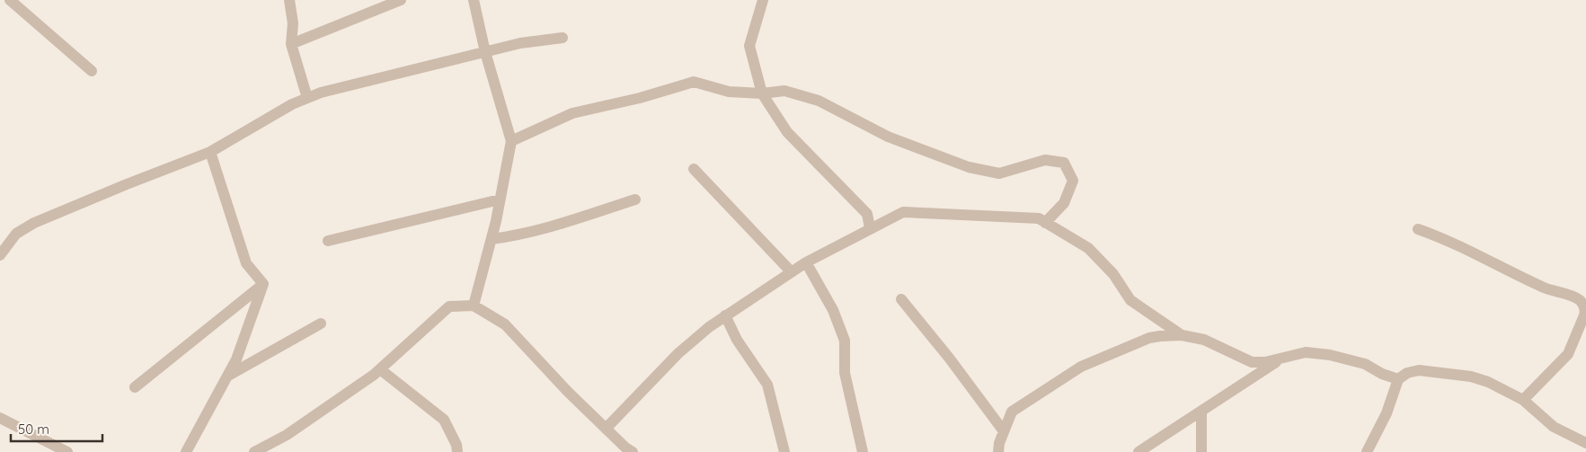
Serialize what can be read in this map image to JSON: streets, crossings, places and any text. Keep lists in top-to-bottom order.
{
  "scale_bar": "50 m"
}
